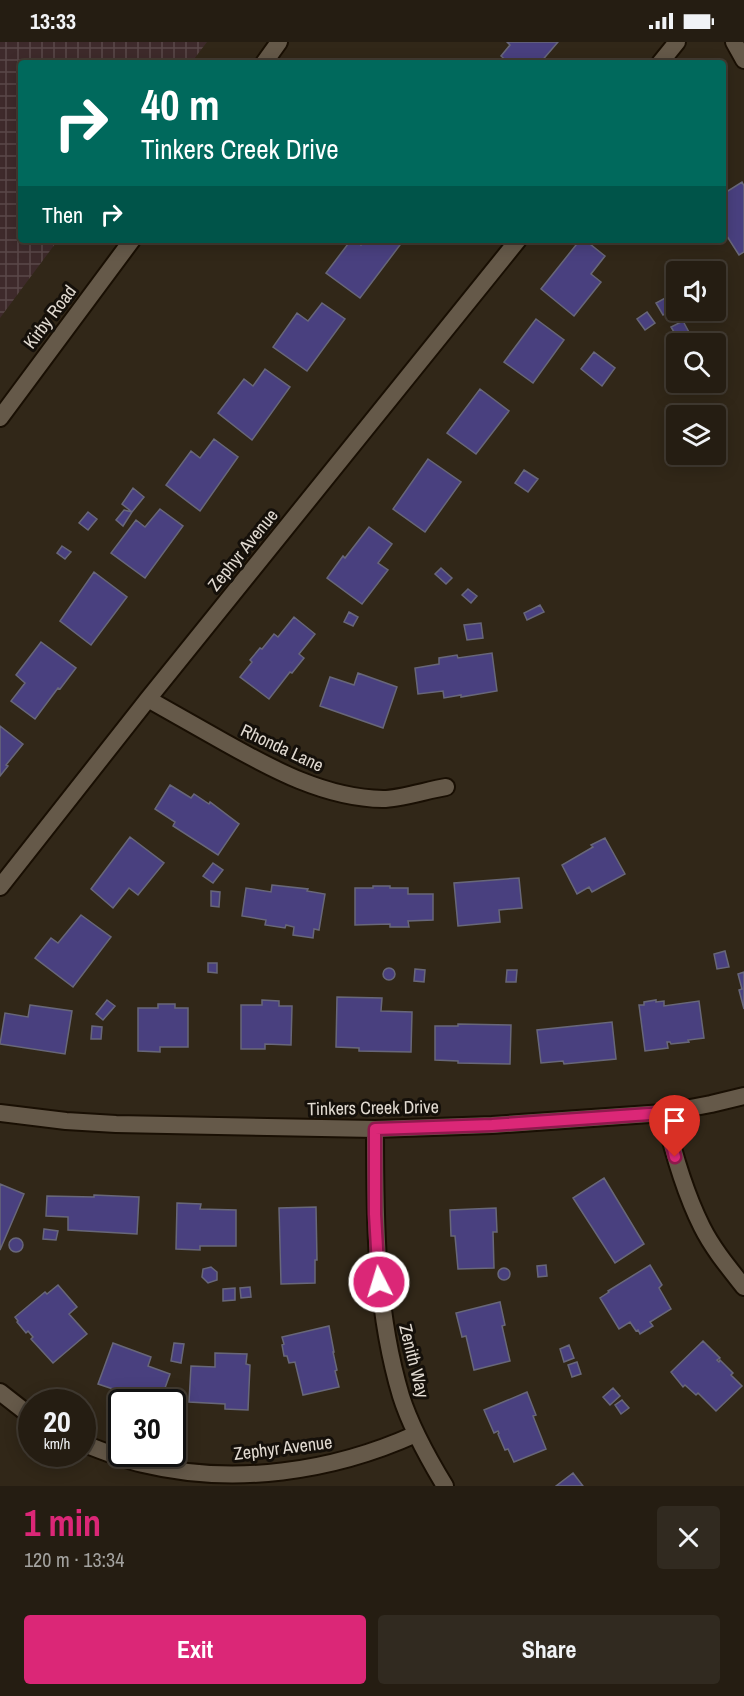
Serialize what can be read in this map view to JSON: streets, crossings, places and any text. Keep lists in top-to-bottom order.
{
  "streets": {
    "street": [
      "Kirby Road",
      "Zephyr Avenue",
      "Rhonda Lane",
      "Tinkers Creek Drive",
      "Zenith Way"
    ]
  },
  "crossings": [
    ["Zephyr Avenue", "Rhonda Lane"],
    ["Zephyr Avenue", "Zenith Way"],
    ["Tinkers Creek Drive", "Zenith Way"]
  ],
  "page": {
    "status": "13:33",
    "turn": ["40 m", "Tinkers Creek Drive"],
    "then": "Then",
    "speed": "20 km/h",
    "limit": "30",
    "heading": ["1 min", "120 m · 13:34"],
    "buttons": ["Exit", "Share"]
  }
}
